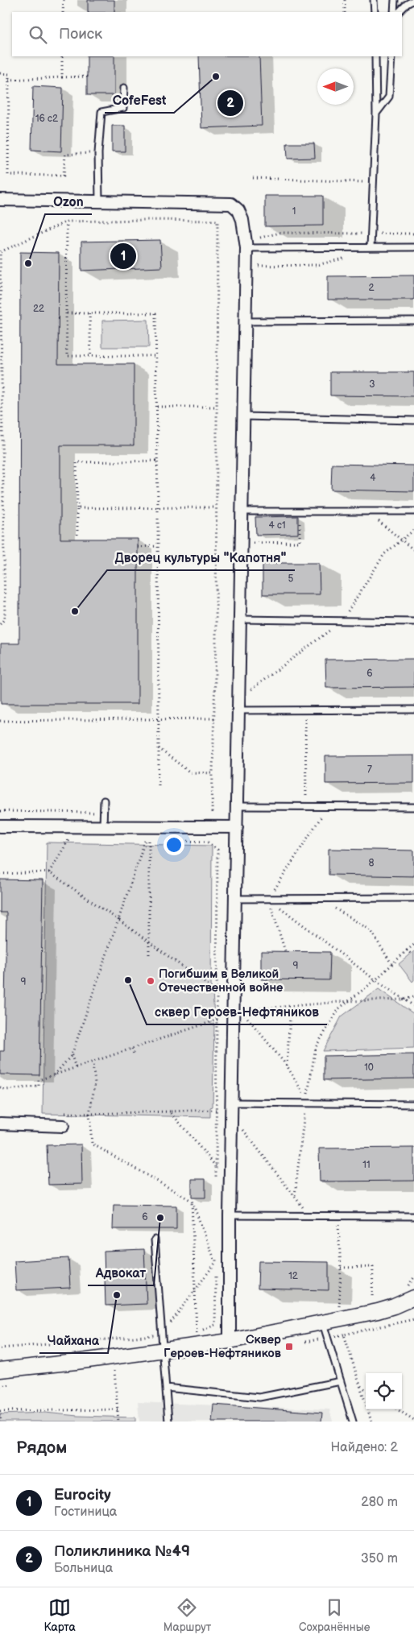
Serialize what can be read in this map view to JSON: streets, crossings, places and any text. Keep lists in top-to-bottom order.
{
  "places": {
    "other": [
      "CofeFest",
      "Ozon",
      "Дворец культуры \"Капотня\"",
      "сквер Героев-Нефтяников",
      "Погибшим в Великой Отечественной войне",
      "Адвокат",
      "Чайхана"
    ],
    "transit": ["Сквер Героев-Нефтяников"]
  },
  "house_numbers": [
    "16 с2",
    "1",
    "2",
    "22",
    "3",
    "4",
    "4 с1",
    "5",
    "6",
    "7",
    "8",
    "9",
    "9",
    "10",
    "11",
    "6",
    "12"
  ],
  "north": "left",
  "page": {
    "search": "Поиск",
    "pins": ["2", "1"],
    "heading": ["Рядом", "Найдено: 2"],
    "list": [
      {
        "mark": "1",
        "name": "Eurocity",
        "note": "Гостиница",
        "value": "280 m"
      },
      {
        "mark": "2",
        "name": "Поликлиника №49",
        "note": "Больница",
        "value": "350 m"
      }
    ],
    "nav": ["Карта", "Маршрут", "Сохранённые"]
  }
}
